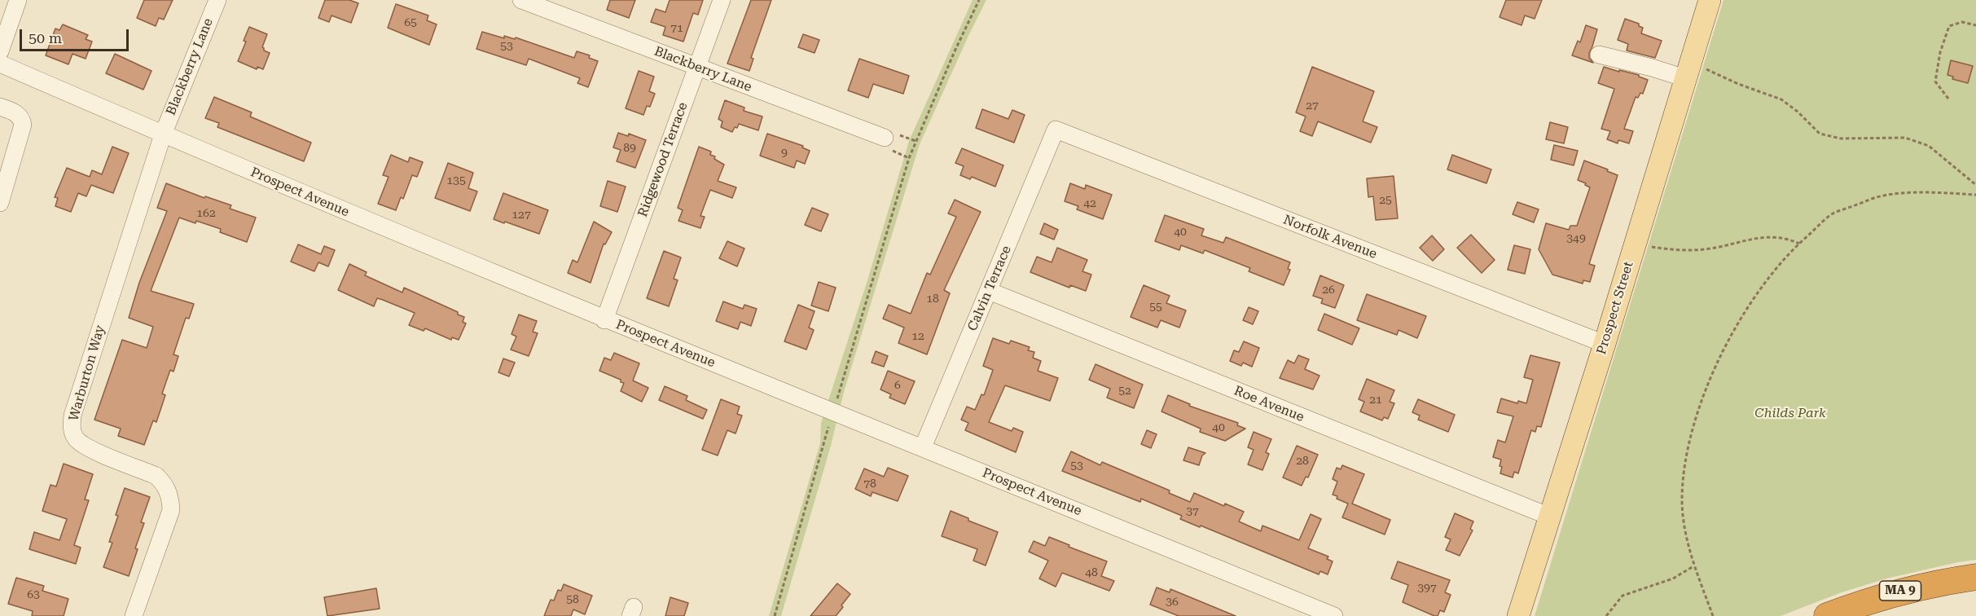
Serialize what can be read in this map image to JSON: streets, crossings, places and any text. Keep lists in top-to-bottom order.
{
  "streets": {
    "highway": ["MA 9"],
    "main road": ["Prospect Street"],
    "street": [
      "Blackberry Lane",
      "Ridgewood Terrace",
      "Prospect Avenue",
      "Norfolk Avenue",
      "Calvin Terrace",
      "Warburton Way",
      "Roe Avenue"
    ]
  },
  "crossings": [
    ["Blackberry Lane", "Ridgewood Terrace"],
    ["Blackberry Lane", "Prospect Avenue"],
    ["Blackberry Lane", "Warburton Way"],
    ["Ridgewood Terrace", "Prospect Avenue"],
    ["Prospect Avenue", "Calvin Terrace"],
    ["Prospect Avenue", "Warburton Way"],
    ["Norfolk Avenue", "Calvin Terrace"],
    ["Norfolk Avenue", "Prospect Street"],
    ["Calvin Terrace", "Roe Avenue"],
    ["Prospect Street", "Roe Avenue"]
  ],
  "parks": ["Childs Park"],
  "house_numbers": [
    "65",
    "71",
    "53",
    "27",
    "89",
    "9",
    "135",
    "25",
    "42",
    "162",
    "127",
    "40",
    "349",
    "26",
    "18",
    "55",
    "12",
    "6",
    "52",
    "21",
    "40",
    "28",
    "53",
    "78",
    "37",
    "48",
    "397",
    "63",
    "58",
    "36"
  ],
  "scale_bar": "50 m"
}
